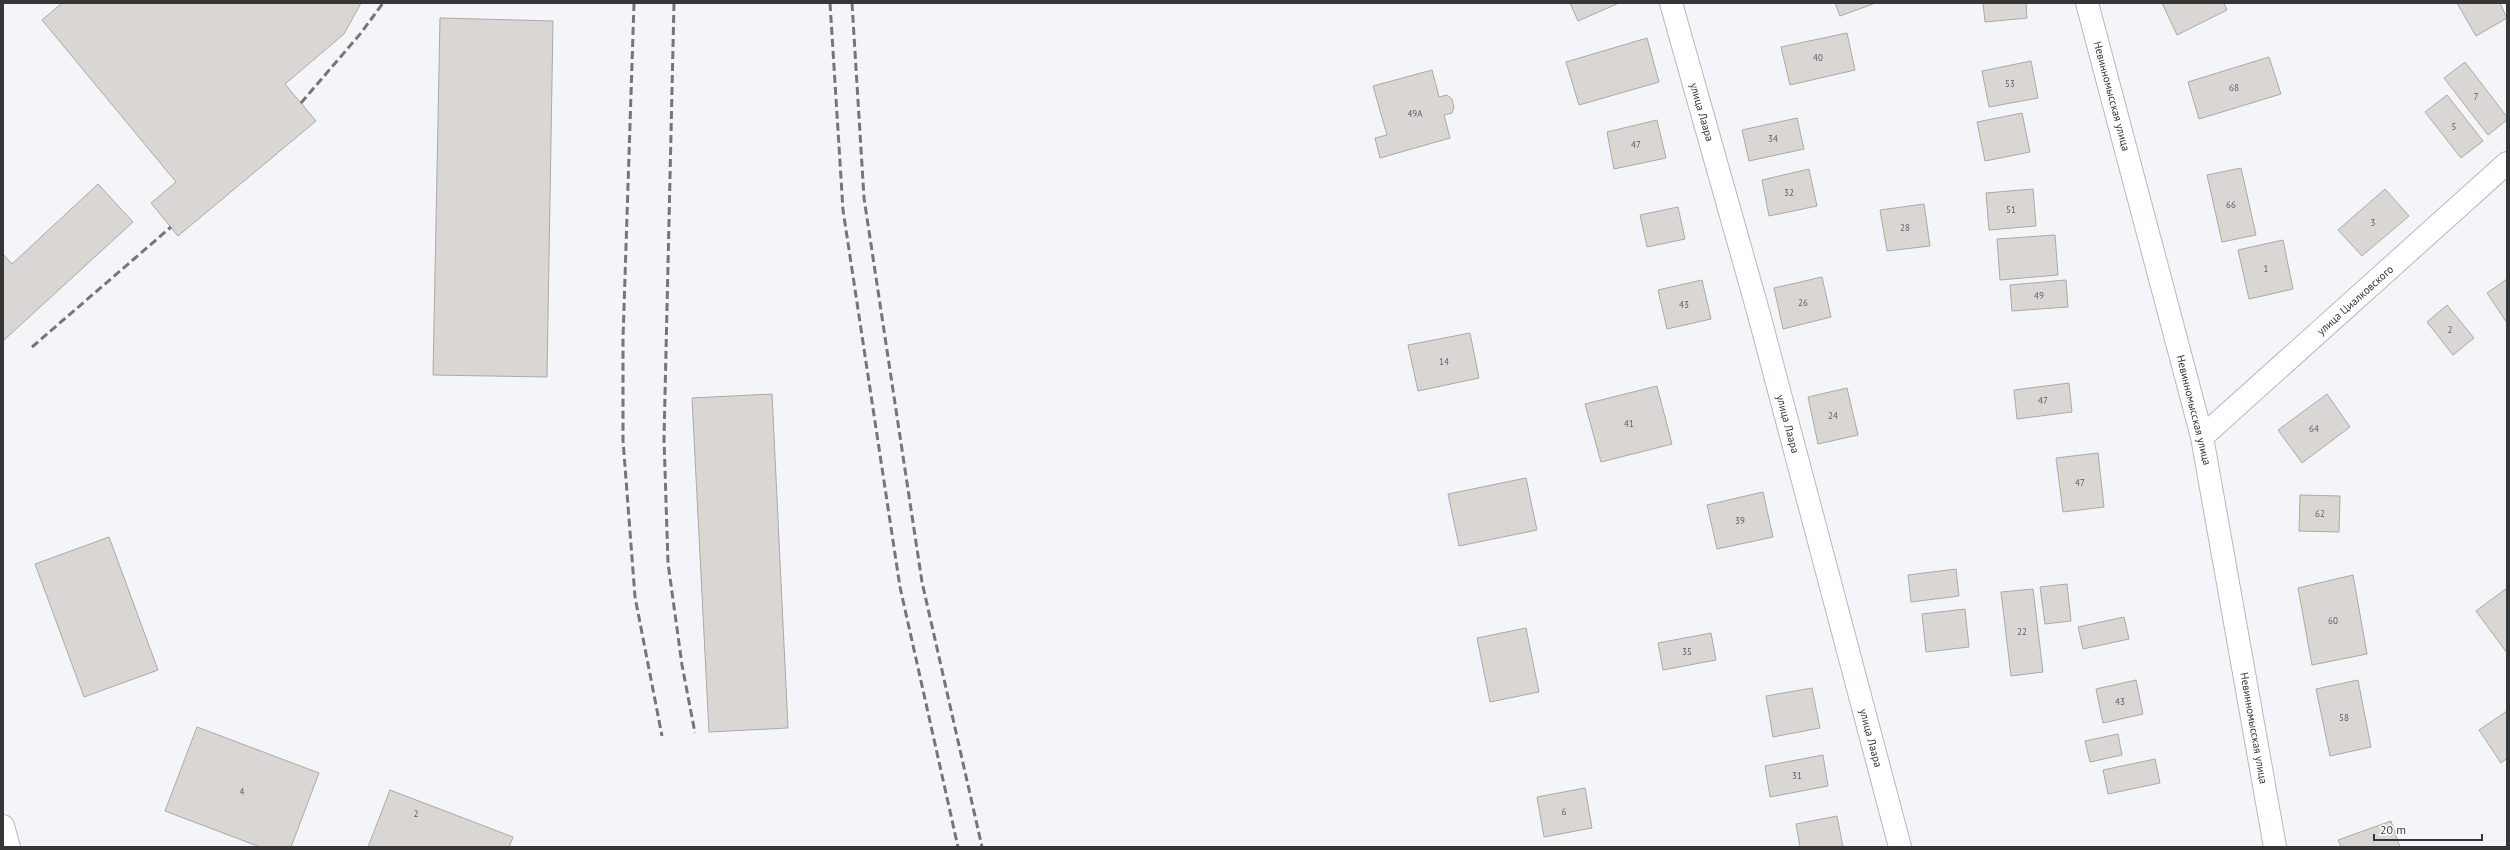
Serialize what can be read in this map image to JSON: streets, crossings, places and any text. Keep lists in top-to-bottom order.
{
  "streets": {
    "street": ["Невинномысская улица", "улица Лаара", "улица Циалковского"]
  },
  "crossings": [
    ["Невинномысская улица", "улица Циалковского"]
  ],
  "house_numbers": [
    "40",
    "53",
    "68",
    "7",
    "49А",
    "5",
    "34",
    "47",
    "32",
    "66",
    "51",
    "3",
    "28",
    "1",
    "49",
    "26",
    "43",
    "2",
    "14",
    "47",
    "24",
    "41",
    "64",
    "47",
    "62",
    "39",
    "60",
    "22",
    "35",
    "43",
    "58",
    "31",
    "4",
    "6",
    "2"
  ],
  "scale_bar": "20 m"
}
